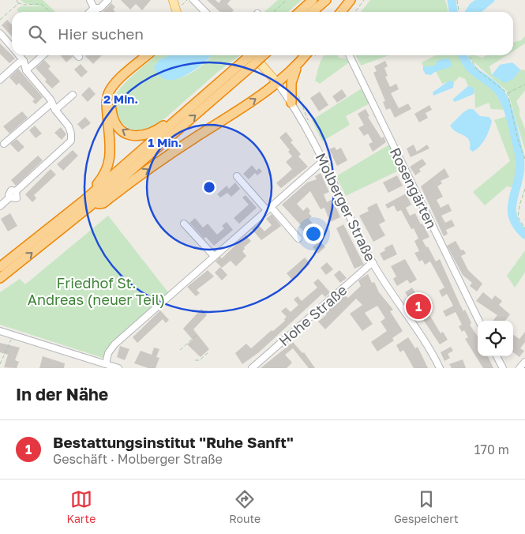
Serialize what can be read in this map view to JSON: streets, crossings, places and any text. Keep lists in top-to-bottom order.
{
  "streets": {
    "main road": ["Molberger Straße"],
    "street": ["Rosengärten", "Hohe Straße"]
  },
  "crossings": [
    ["Molberger Straße", "Hohe Straße"]
  ],
  "parks": ["Friedhof St. Andreas (neuer Teil)"],
  "page": {
    "search": "Hier suchen",
    "pins": "1",
    "heading": "In der Nähe",
    "list": [
      {
        "mark": "1",
        "name": "Bestattungsinstitut \"Ruhe Sanft\"",
        "note": "Geschäft · Molberger Straße",
        "value": "170 m"
      }
    ],
    "nav": ["Karte", "Route", "Gespeichert"]
  },
  "rings": ["2 Min.", "1 Min."]
}
